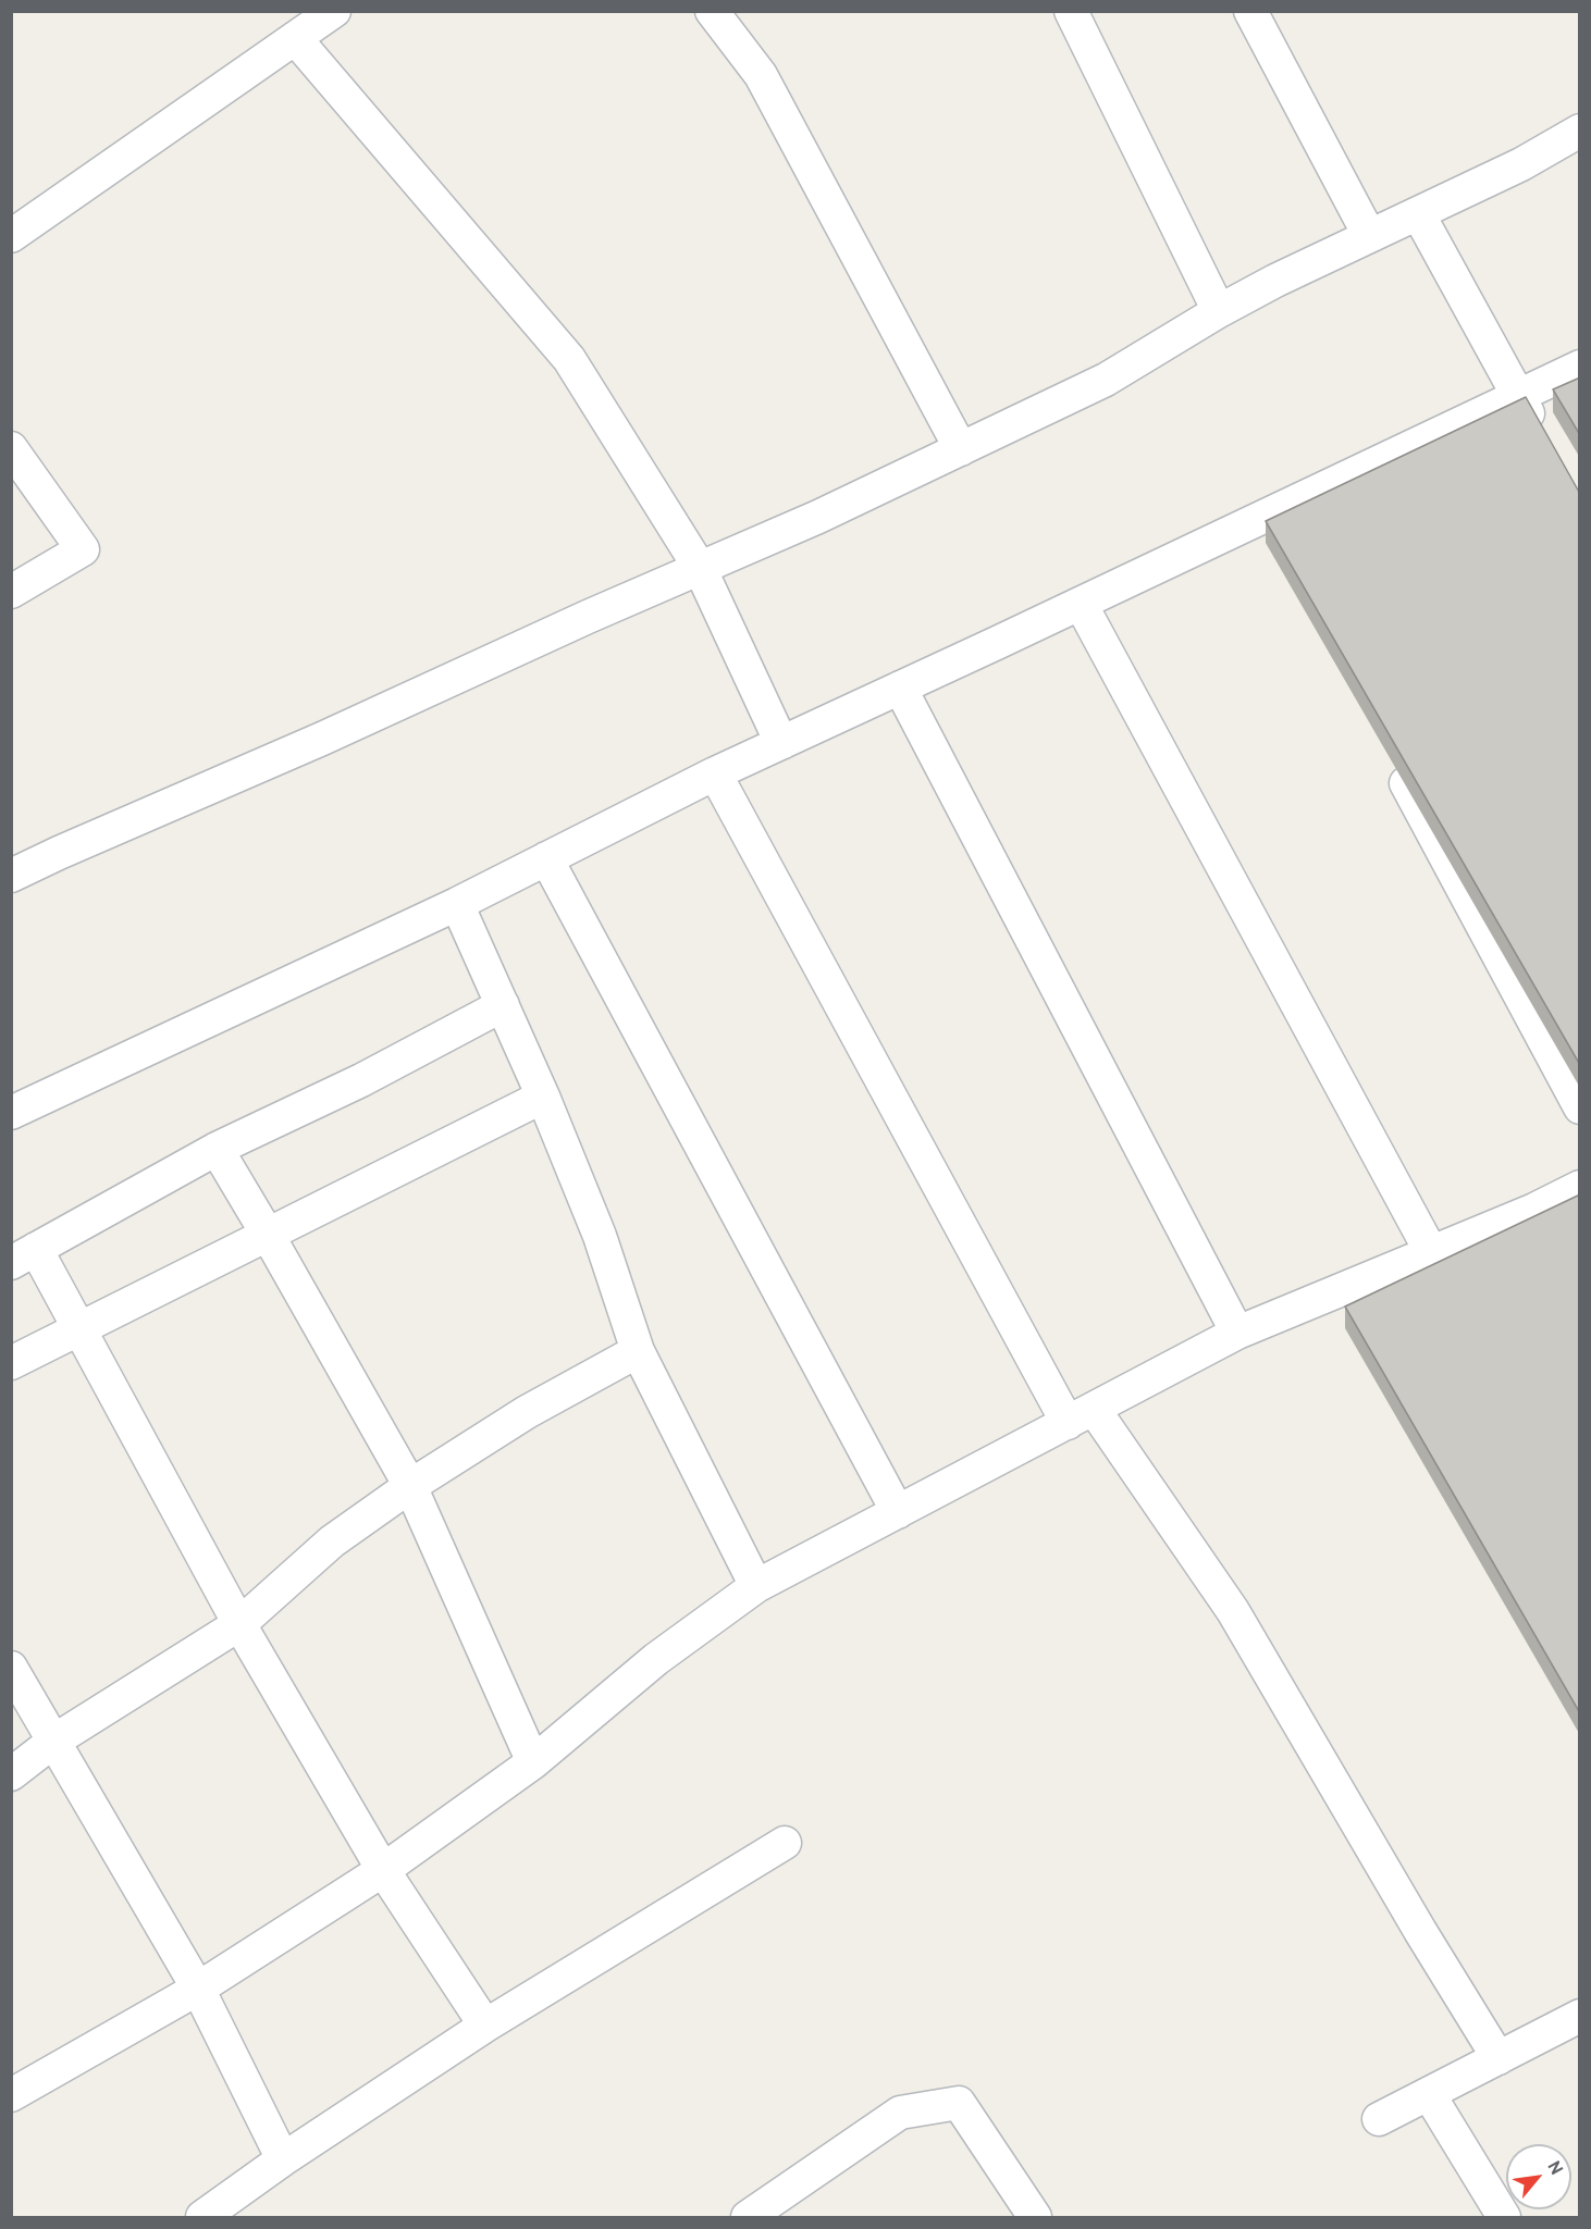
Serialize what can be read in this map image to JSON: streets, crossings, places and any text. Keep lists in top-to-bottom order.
{
  "north": "top right"
}
